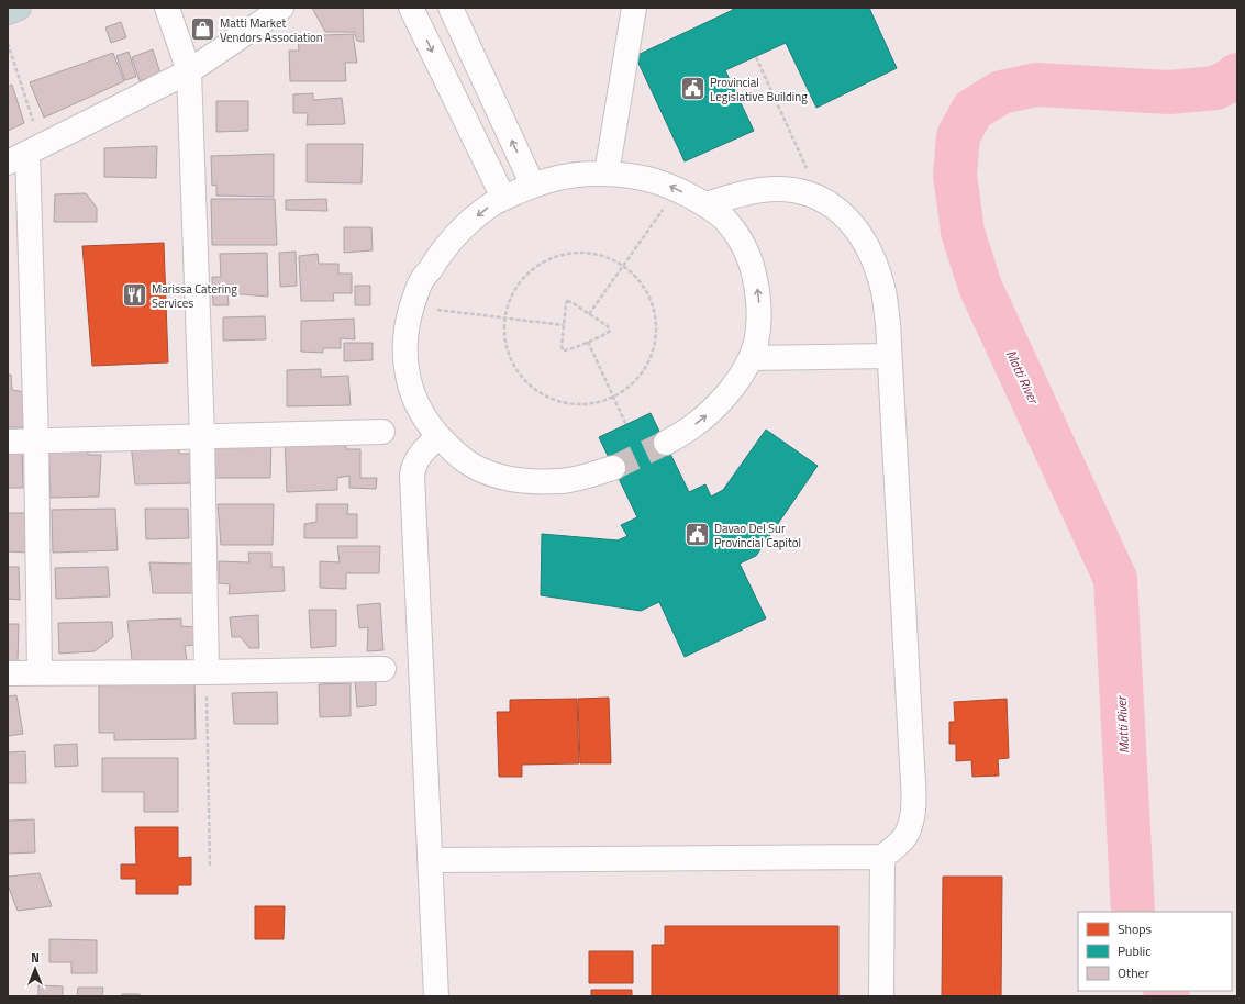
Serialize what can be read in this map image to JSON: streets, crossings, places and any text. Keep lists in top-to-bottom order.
{
  "water": ["Matti River"],
  "places": {
    "shop": ["Matti Market Vendors Association"],
    "public building": ["Provincial Legislative Building", "Davao Del Sur Provincial Capitol"],
    "restaurant": ["Marissa Catering Services"]
  },
  "legend": ["Shops", "Public", "Other"],
  "north": "top"
}
